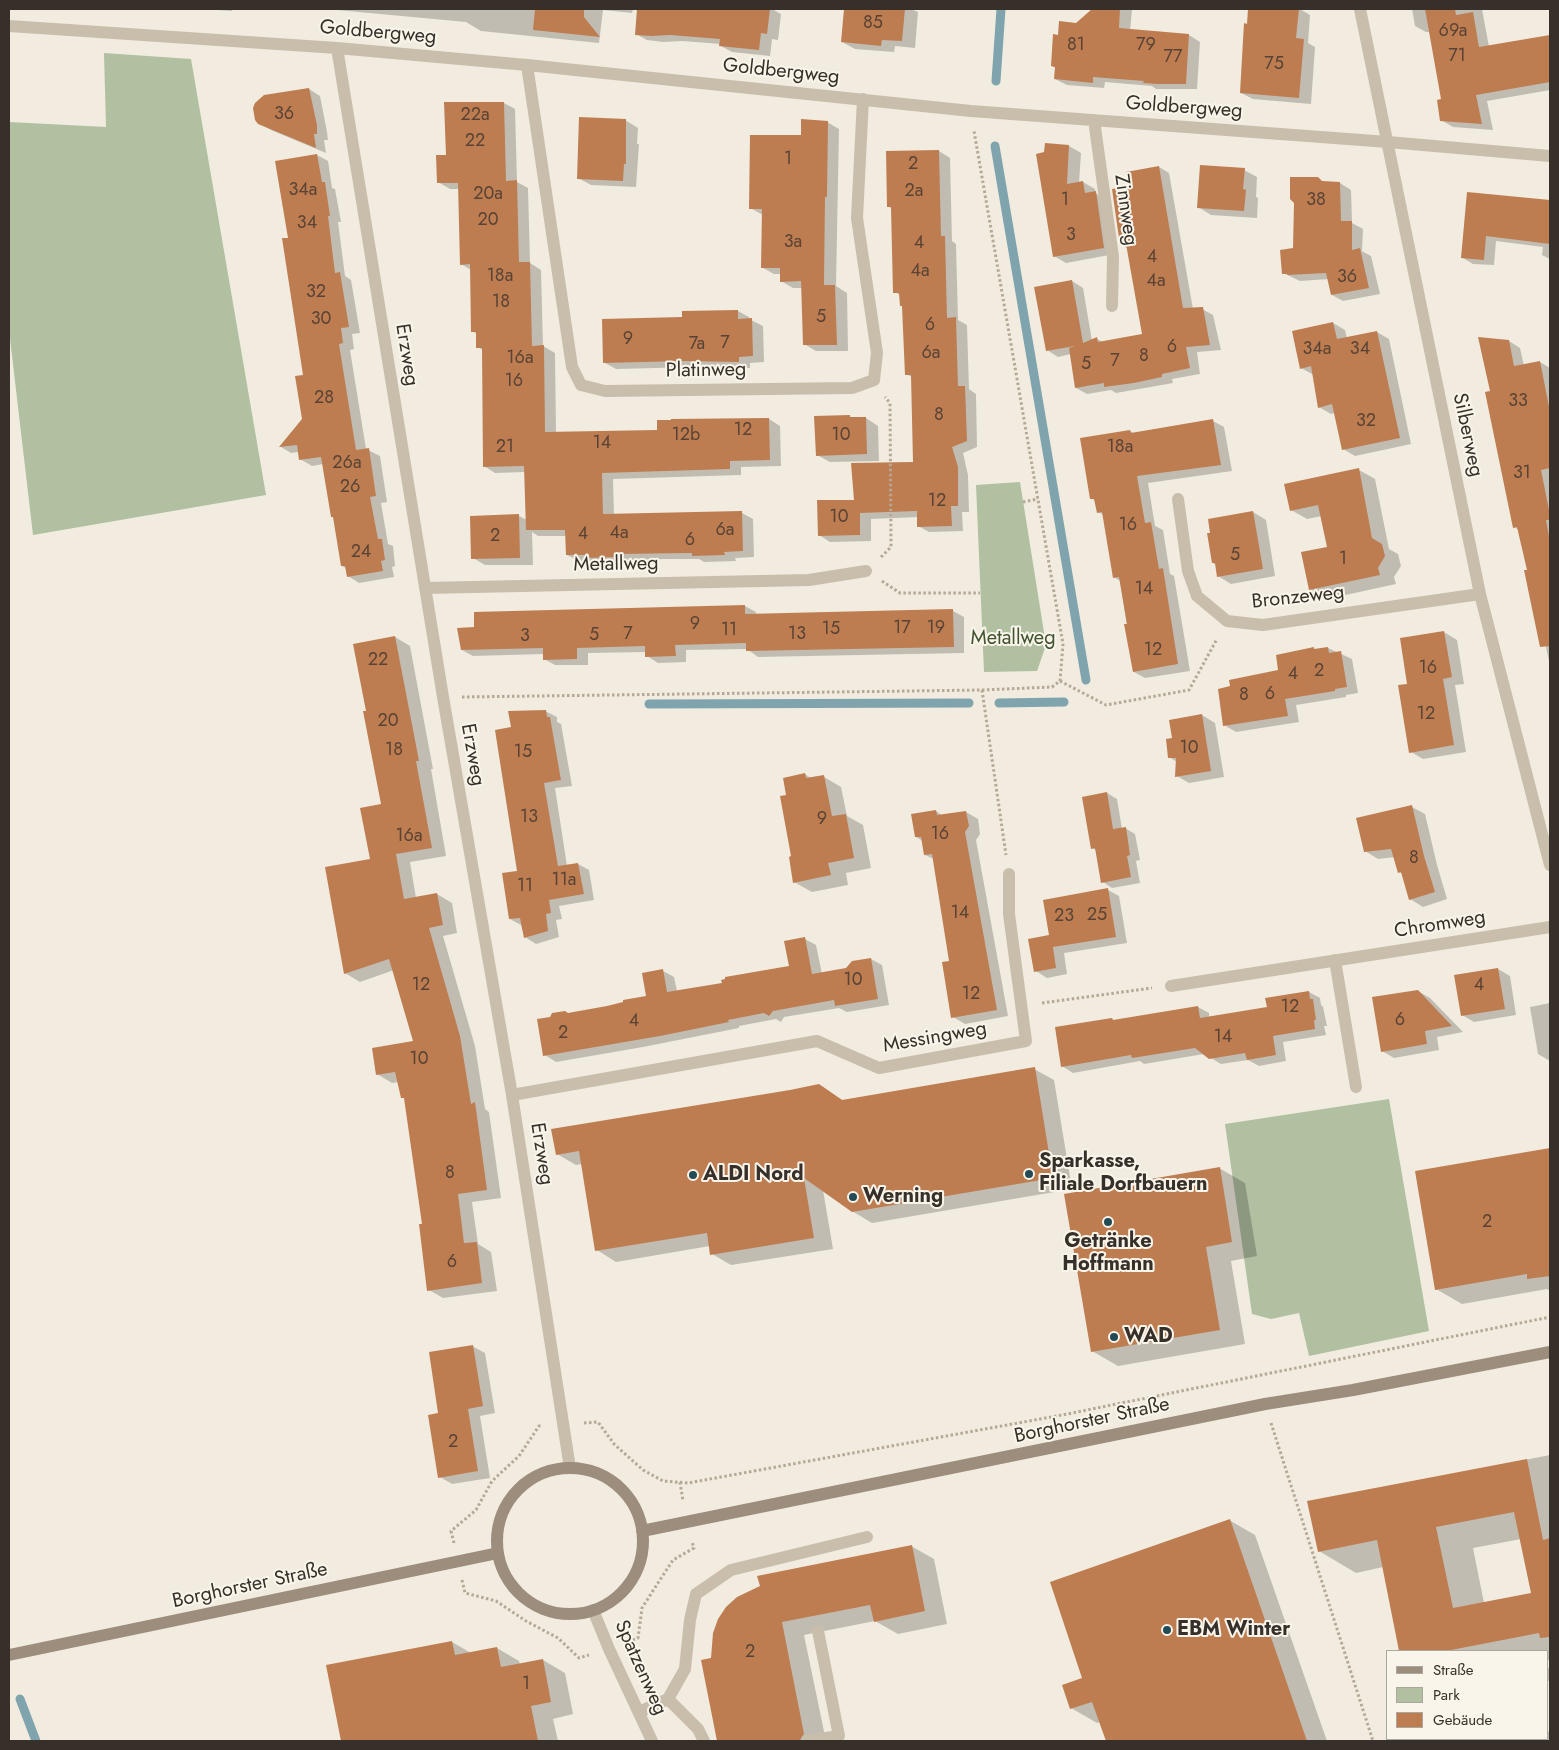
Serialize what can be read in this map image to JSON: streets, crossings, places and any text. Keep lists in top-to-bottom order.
{
  "streets": {
    "main road": ["Borghorster Straße"],
    "street": [
      "Goldbergweg",
      "Zinnweg",
      "Erzweg",
      "Platinweg",
      "Silberweg",
      "Metallweg",
      "Bronzeweg",
      "Chromweg",
      "Messingweg",
      "Spatzenweg"
    ]
  },
  "crossings": [
    ["Goldbergweg", "Zinnweg"],
    ["Goldbergweg", "Erzweg"],
    ["Goldbergweg", "Platinweg"],
    ["Goldbergweg", "Silberweg"],
    ["Erzweg", "Metallweg"],
    ["Erzweg", "Messingweg"],
    ["Erzweg", "Borghorster Straße"],
    ["Erzweg", "Spatzenweg"],
    ["Silberweg", "Bronzeweg"],
    ["Borghorster Straße", "Spatzenweg"]
  ],
  "parks": ["Metallweg"],
  "places": [
    "Sparkasse, Filiale Dorfbauern",
    "ALDI Nord",
    "Werning",
    "Getränke Hoffmann",
    "WAD",
    "EBM Winter"
  ],
  "house_numbers": [
    "85",
    "69a",
    "81",
    "79",
    "71",
    "77",
    "75",
    "36",
    "22a",
    "22",
    "1",
    "2",
    "34a",
    "2a",
    "20a",
    "1",
    "38",
    "20",
    "34",
    "3",
    "3a",
    "4",
    "4",
    "4a",
    "18a",
    "36",
    "4a",
    "32",
    "18",
    "5",
    "30",
    "6",
    "9",
    "7",
    "7a",
    "6",
    "34a",
    "34",
    "6a",
    "8",
    "16a",
    "7",
    "5",
    "16",
    "28",
    "33",
    "8",
    "32",
    "12",
    "12b",
    "10",
    "14",
    "21",
    "18a",
    "26a",
    "31",
    "26",
    "12",
    "10",
    "16",
    "6a",
    "4a",
    "4",
    "2",
    "6",
    "24",
    "5",
    "1",
    "14",
    "9",
    "17",
    "19",
    "15",
    "11",
    "7",
    "13",
    "5",
    "3",
    "12",
    "22",
    "16",
    "2",
    "4",
    "6",
    "8",
    "12",
    "20",
    "10",
    "18",
    "15",
    "13",
    "9",
    "16",
    "16a",
    "8",
    "11a",
    "11",
    "14",
    "25",
    "23",
    "10",
    "12",
    "4",
    "12",
    "12",
    "6",
    "4",
    "2",
    "14",
    "10",
    "8",
    "2",
    "6",
    "2",
    "2",
    "1"
  ],
  "legend": ["Straße", "Park", "Gebäude"]
}
